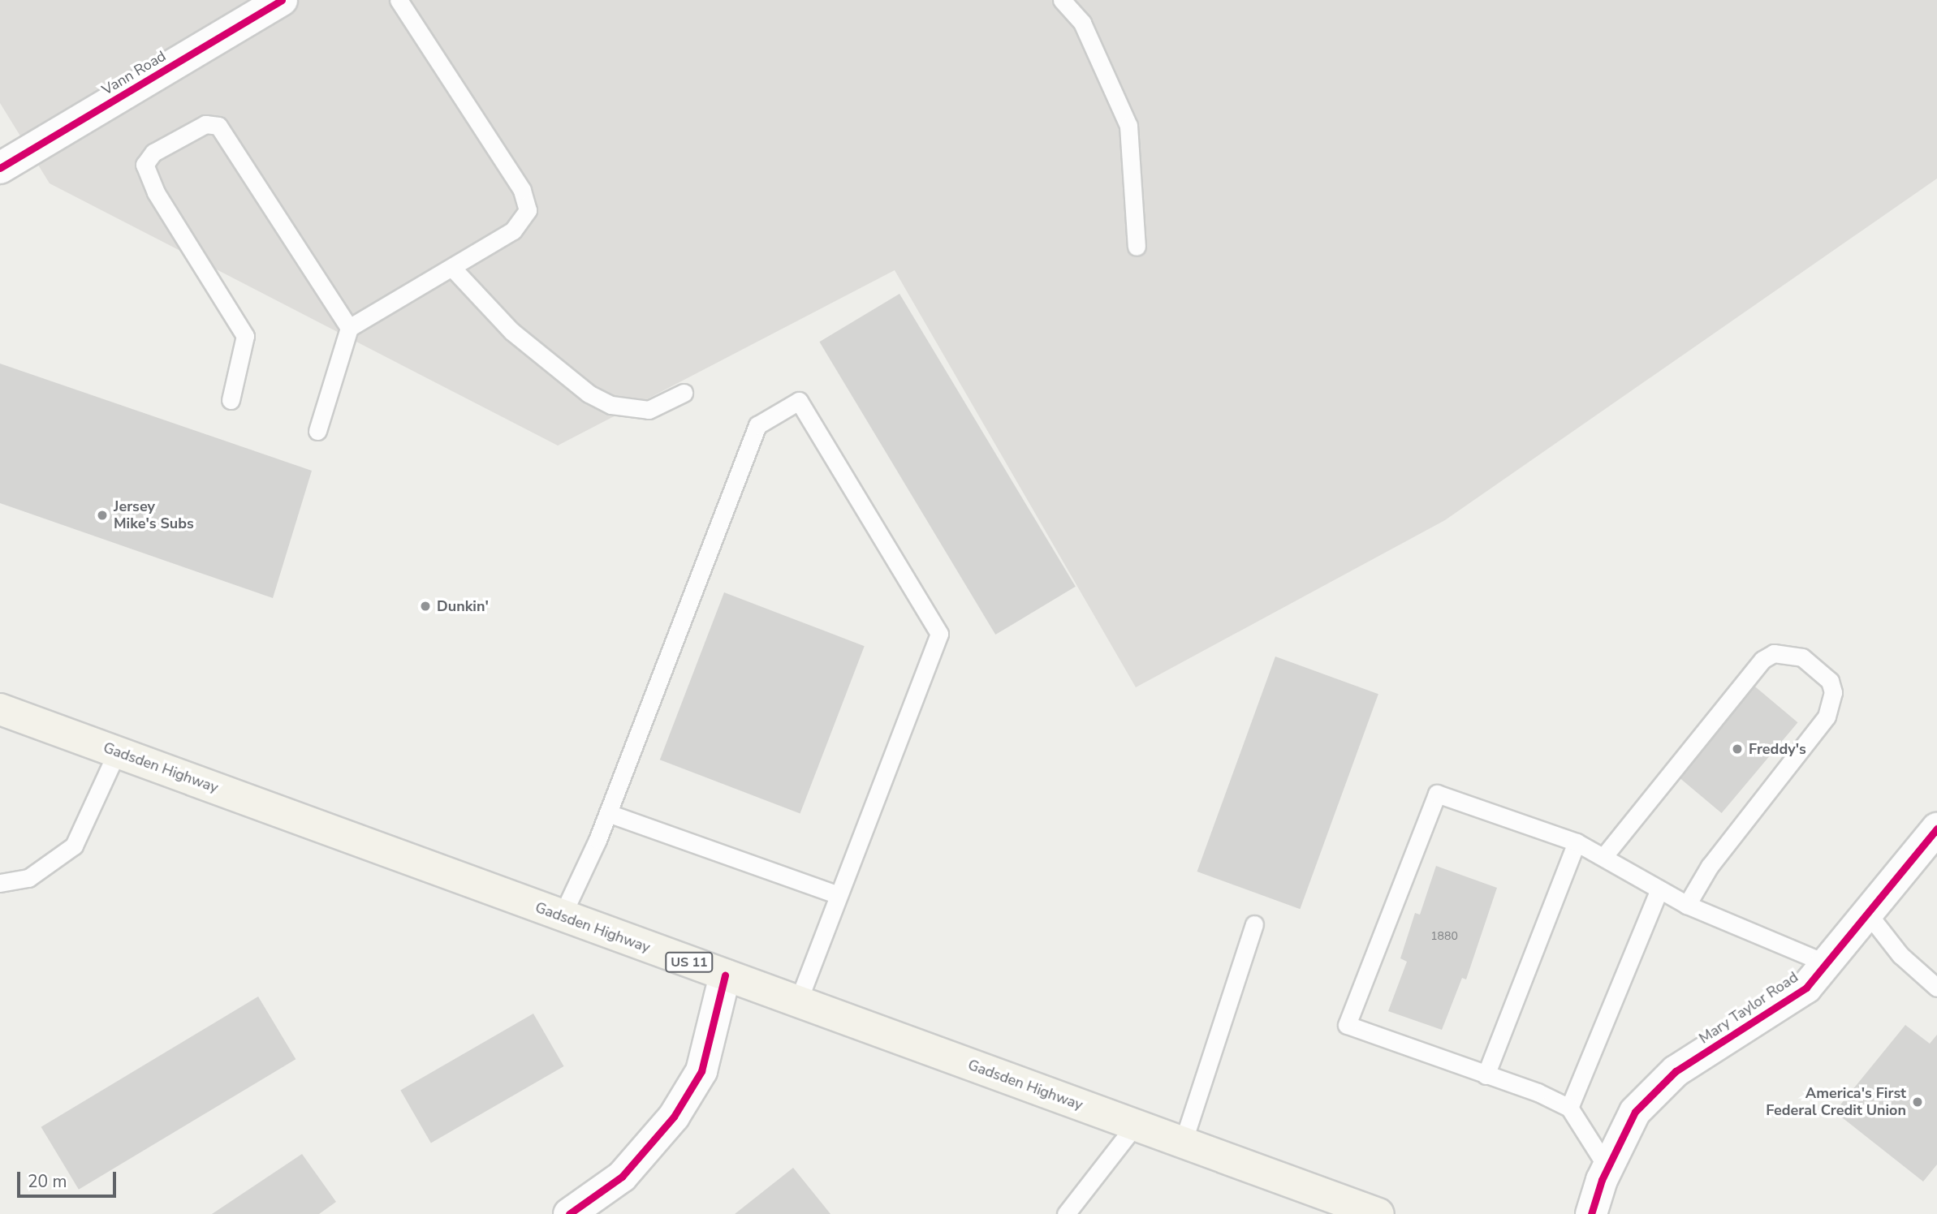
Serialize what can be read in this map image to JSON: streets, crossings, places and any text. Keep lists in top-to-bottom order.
{
  "streets": {
    "main road": ["Gadsden Highway", "US 11"],
    "street": ["Vann Road", "Mary Taylor Road"]
  },
  "places": [
    "Jersey Mike's Subs",
    "Dunkin'",
    "Freddy's",
    "America's First Federal Credit Union"
  ],
  "house_numbers": ["1880"],
  "scale_bar": "20 m"
}
